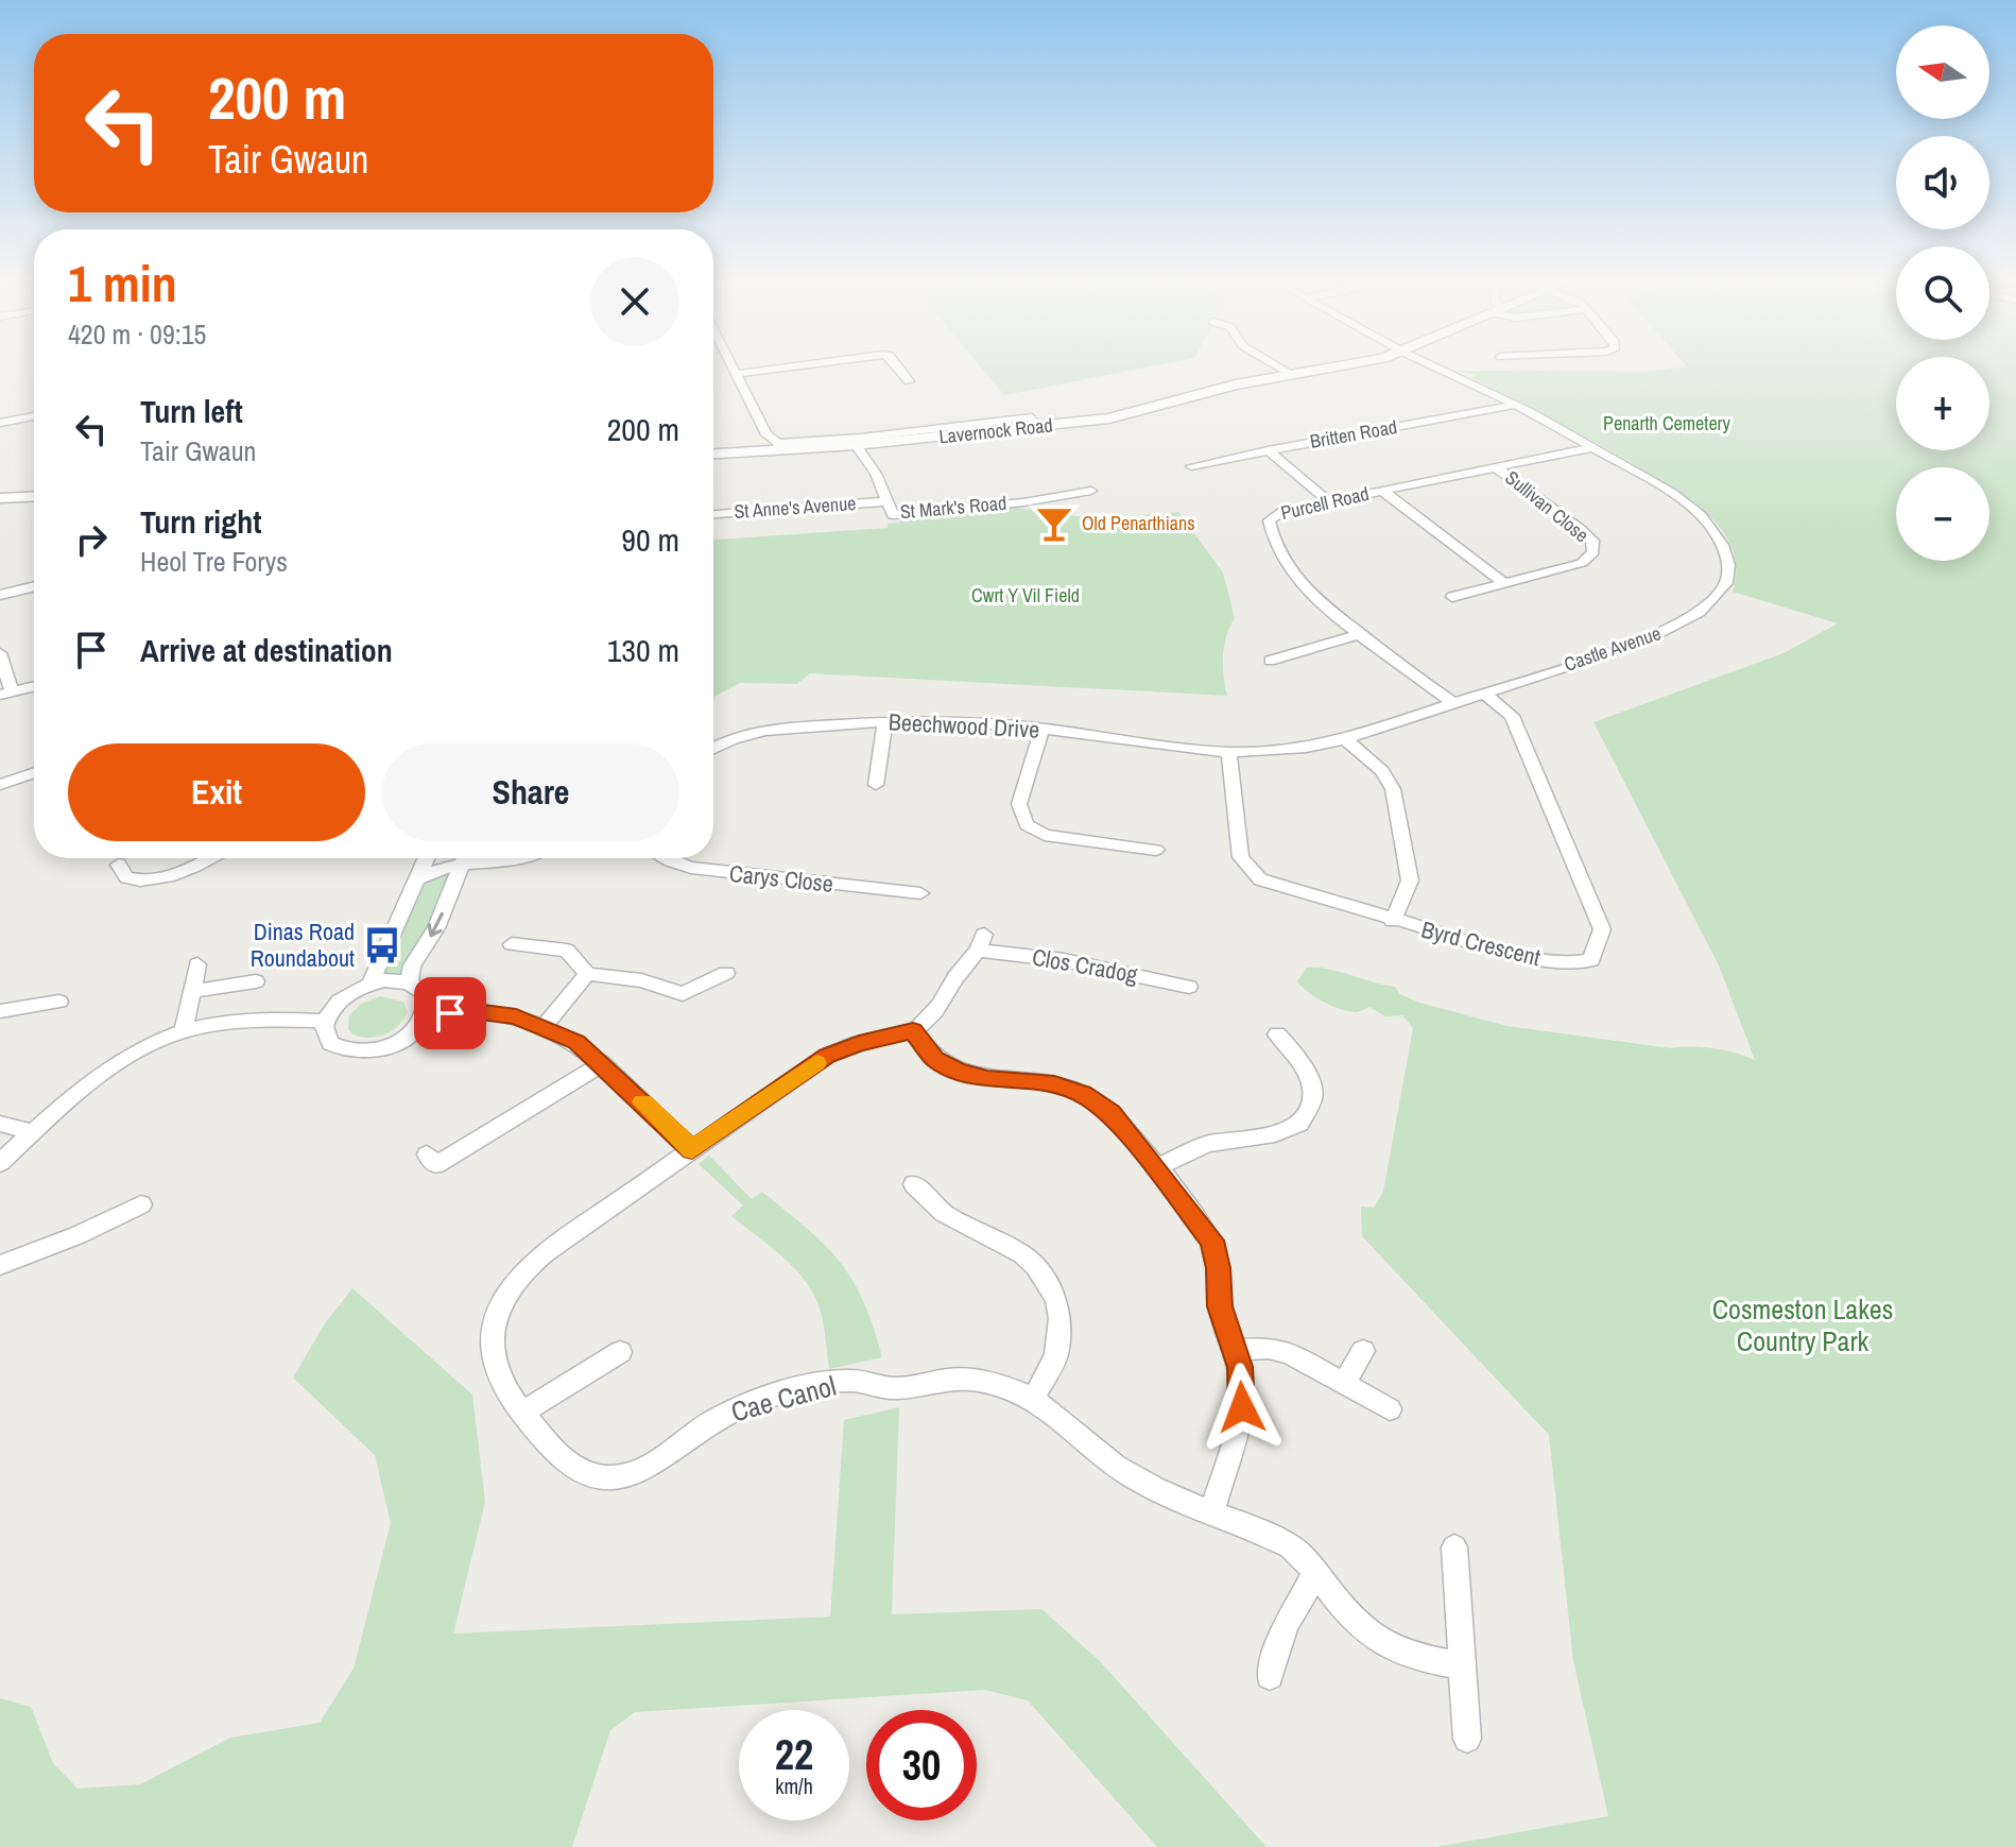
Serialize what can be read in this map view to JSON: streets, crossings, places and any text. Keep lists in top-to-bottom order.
{
  "streets": {
    "main road": ["Lavernock Road"],
    "street": [
      "Britten Road",
      "Purcell Road",
      "Sullivan Close",
      "St Anne's Avenue",
      "St Mark's Road",
      "Castle Avenue",
      "Beechwood Drive",
      "Carys Close",
      "Byrd Crescent",
      "Clos Cradog",
      "Cae Canol"
    ]
  },
  "crossings": [
    ["Lavernock Road", "St Mark's Road"],
    ["Britten Road", "Castle Avenue"],
    ["Purcell Road", "Sullivan Close"],
    ["Purcell Road", "Castle Avenue"],
    ["St Anne's Avenue", "St Mark's Road"],
    ["Castle Avenue", "Beechwood Drive"],
    ["Castle Avenue", "Byrd Crescent"],
    ["Beechwood Drive", "Byrd Crescent"],
    ["Clos Cradog", "Cae Canol"]
  ],
  "parks": ["Penarth Cemetery", "Cwrt Y Vil Field", "Cosmeston Lakes Country Park"],
  "places": {
    "bar": ["Old Penarthians"],
    "bus stop": ["Dinas Road Roundabout"]
  },
  "north": "left",
  "page": {
    "map_buttons": ["+", "−"],
    "turn": ["200 m", "Tair Gwaun"],
    "heading": ["1 min", "420 m · 09:15"],
    "list": [
      {
        "name": "Turn left",
        "note": "Tair Gwaun",
        "value": "200 m"
      },
      {
        "name": "Turn right",
        "note": "Heol Tre Forys",
        "value": "90 m"
      },
      {
        "name": "Arrive at destination",
        "value": "130 m"
      }
    ],
    "buttons": ["Exit", "Share"],
    "speed": "22 km/h",
    "limit": "30"
  }
}
